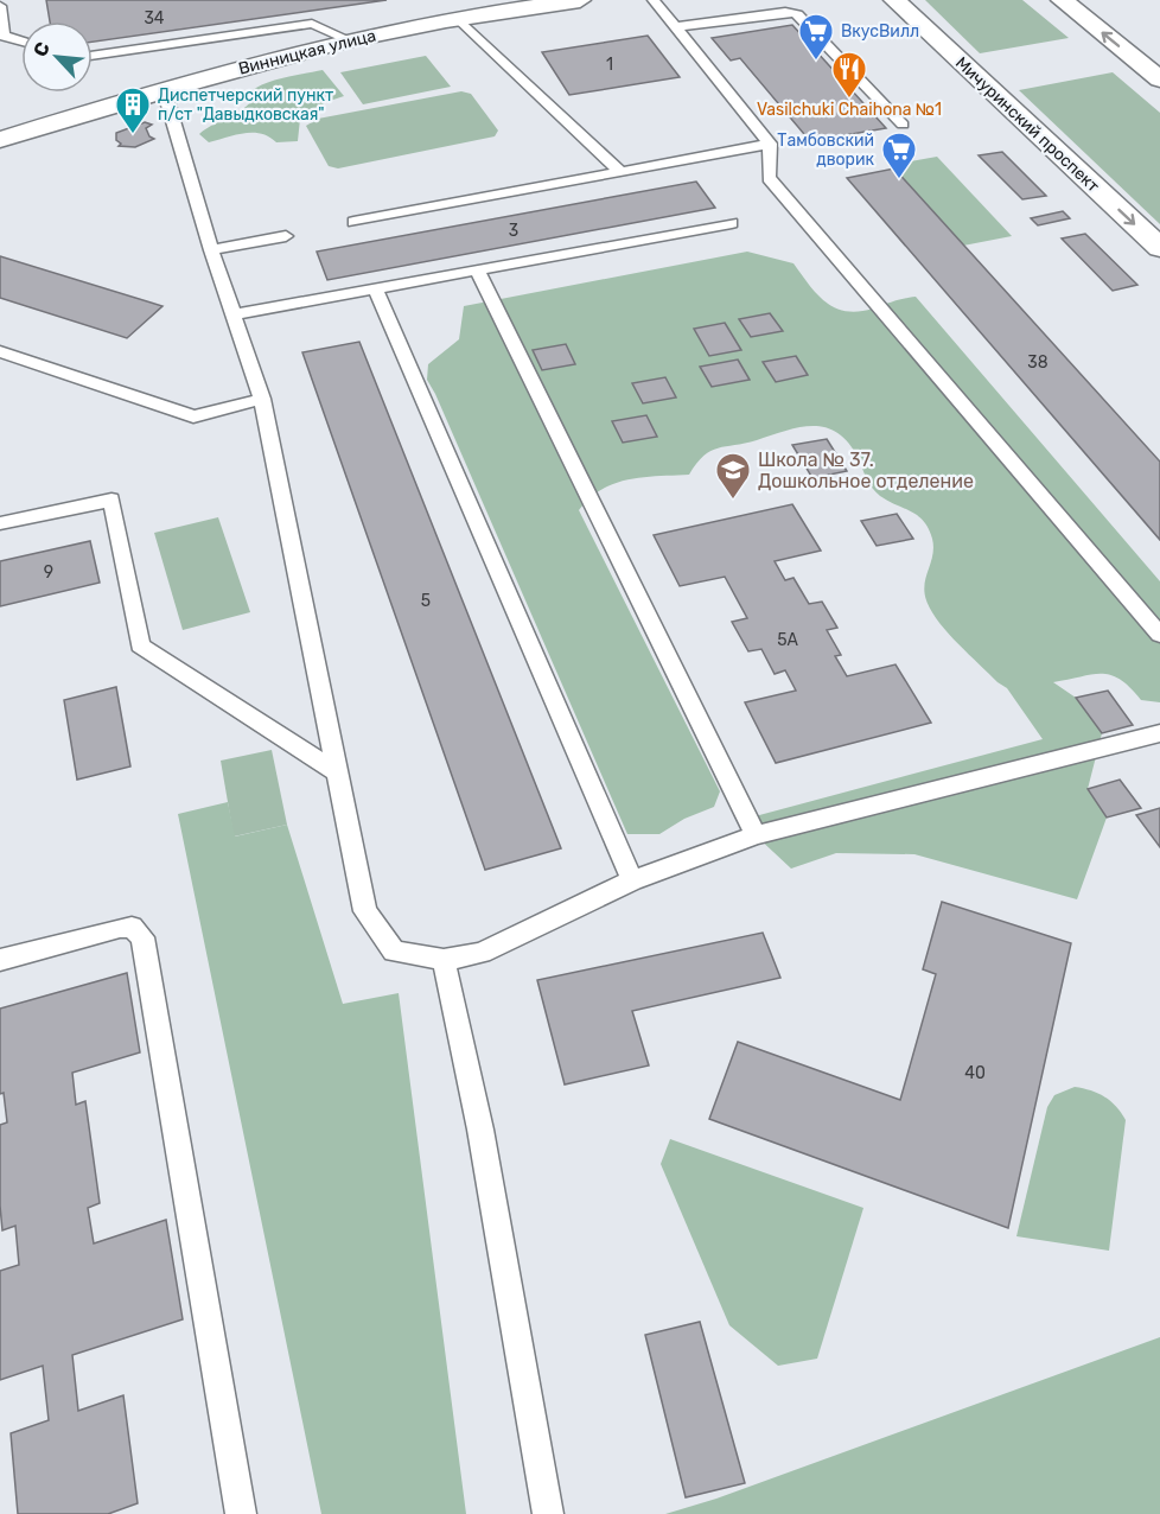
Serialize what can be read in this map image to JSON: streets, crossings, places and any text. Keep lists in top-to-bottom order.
{
  "streets": {
    "main road": ["Винницкая улица", "Мичуринский проспект"]
  },
  "places": {
    "supermarket": ["ВкусВилл", "Тамбовский дворик"],
    "restaurant": ["Vasilchuki Chaihona №1"],
    "building": ["Диспетчерский пункт п/ст \"Давыдковская\""],
    "school or university": ["Школа № 37. Дошкольное отделение"]
  },
  "house_numbers": [
    "34",
    "1",
    "3",
    "38",
    "9",
    "5",
    "5А",
    "40"
  ],
  "north": "top left"
}
